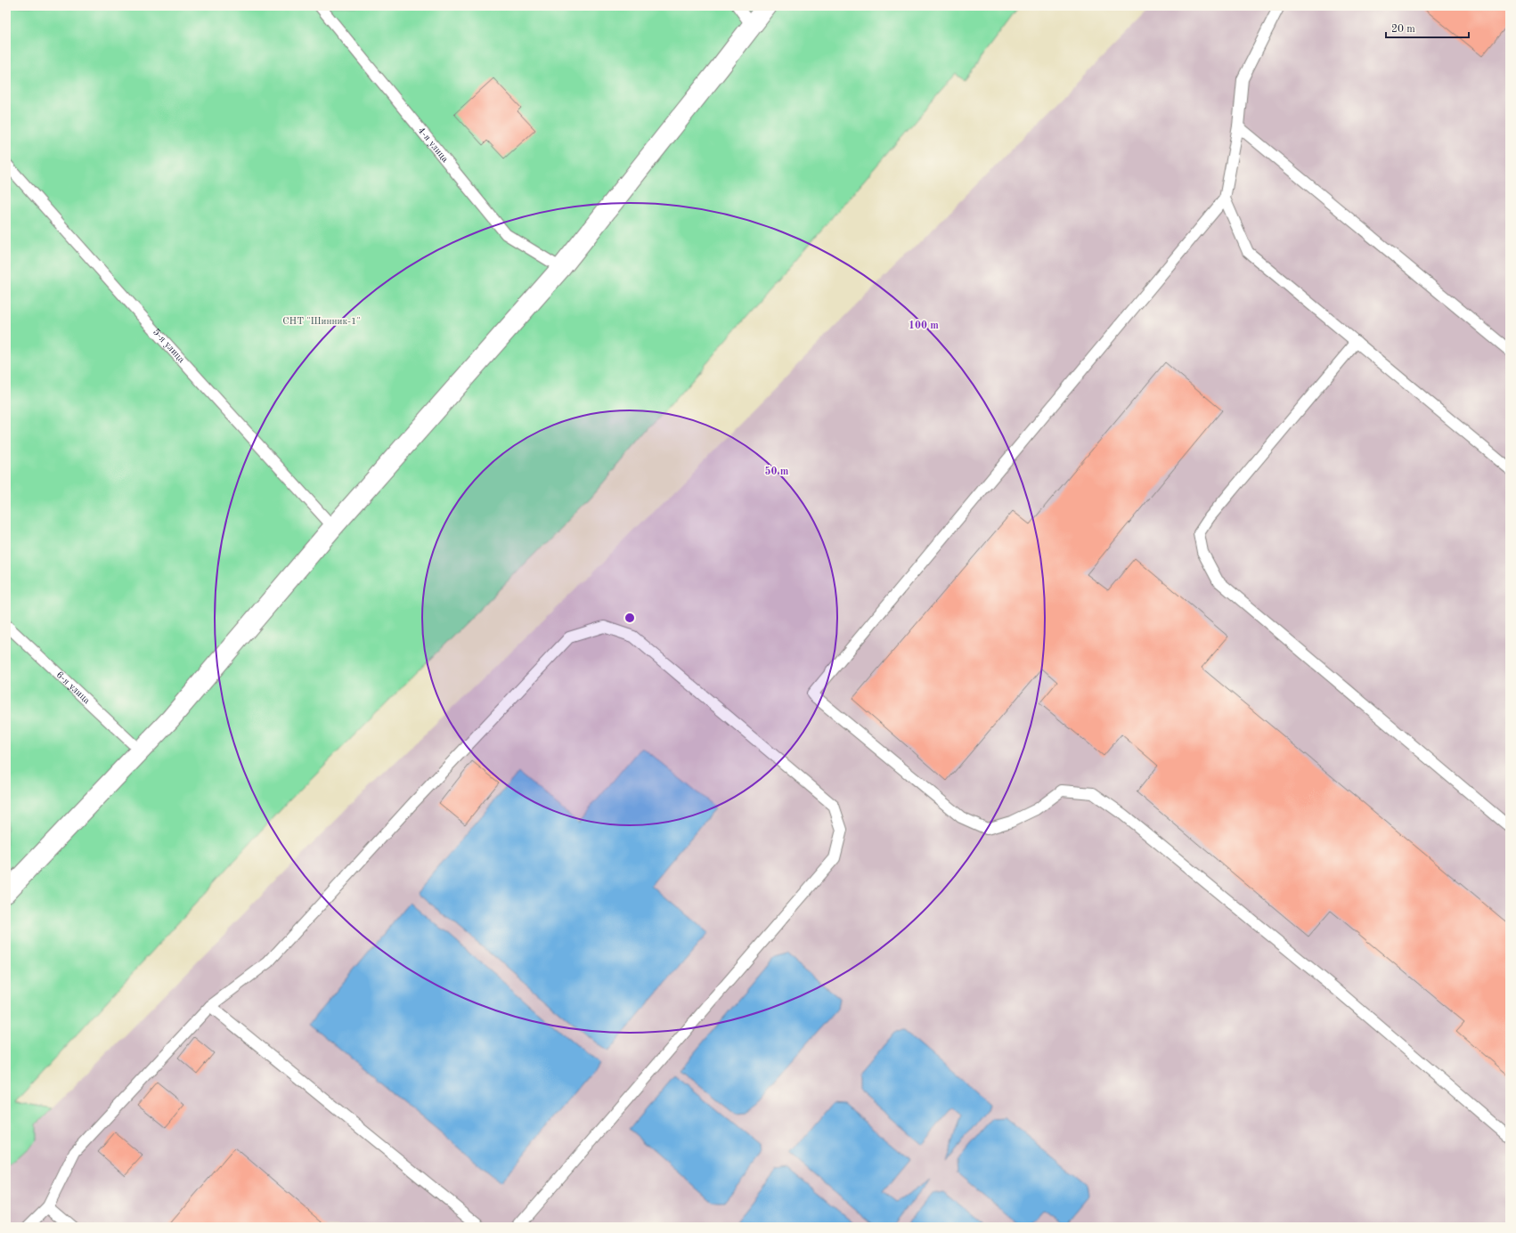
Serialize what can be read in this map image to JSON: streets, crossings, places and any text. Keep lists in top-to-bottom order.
{
  "streets": {
    "lane": ["4-я улица", "5-я улица", "6-я улица"]
  },
  "parks": ["СНТ \"Шинник-1\""],
  "scale_bar": "20 m",
  "rings": ["100 m", "50 m"]
}
